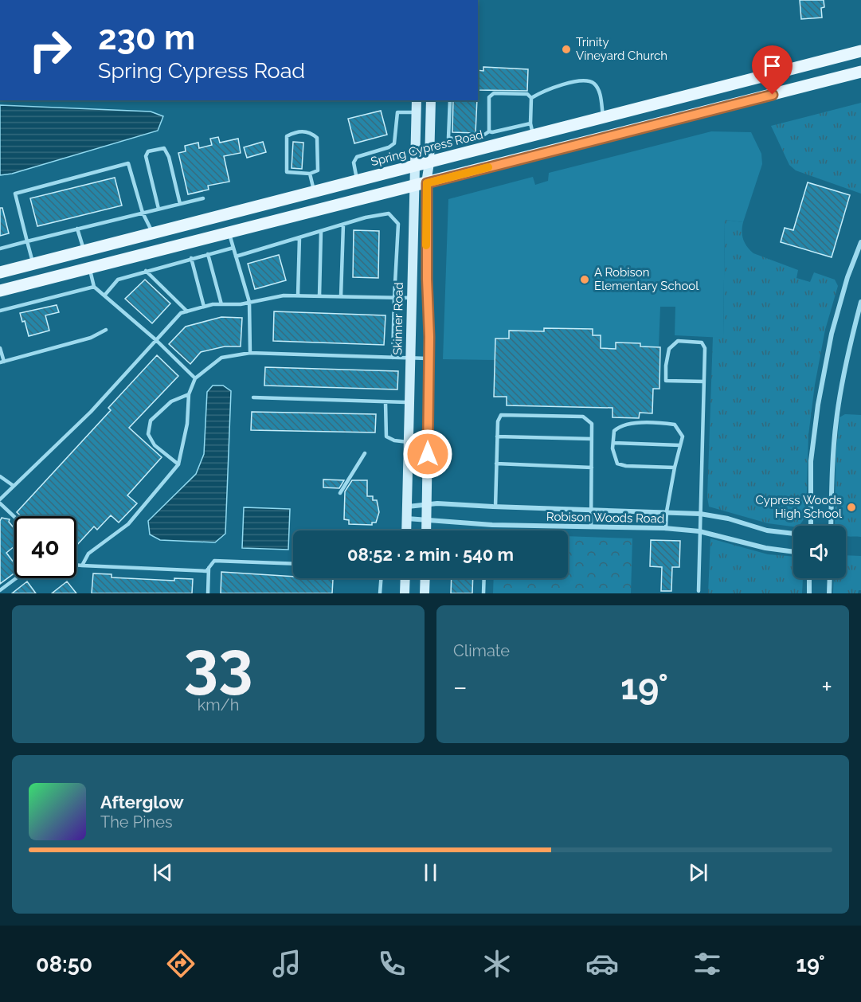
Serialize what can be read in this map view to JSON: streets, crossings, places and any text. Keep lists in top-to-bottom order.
{
  "streets": {
    "main road": ["Spring Cypress Road"],
    "street": ["Skinner Road", "Robison Woods Road"]
  },
  "crossings": [
    ["Spring Cypress Road", "Skinner Road"],
    ["Skinner Road", "Robison Woods Road"]
  ],
  "places": ["Trinity Vineyard Church", "A Robison Elementary School", "Cypress Woods High School"],
  "page": {
    "turn": ["230 m", "Spring Cypress Road"],
    "limit": "40",
    "trip": "08:52 · 2 min · 540 m",
    "tile": [
      ["33", "km/h"],
      "Climate"
    ],
    "heat": ["−", "19°", "+"],
    "song": ["Afterglow", "The Pines"],
    "tabs": ["08:50", "19°"]
  }
}
